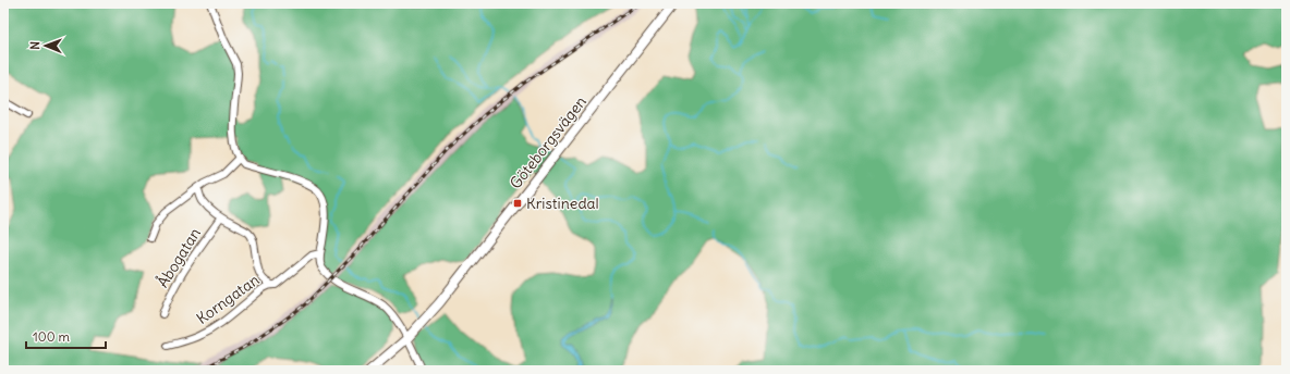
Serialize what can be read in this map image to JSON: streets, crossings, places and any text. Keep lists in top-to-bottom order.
{
  "streets": {
    "street": ["Göteborgsvägen", "Åbogatan", "Korngatan"]
  },
  "places": {
    "transit": ["Kristinedal"]
  },
  "scale_bar": "100 m",
  "north": "left"
}
